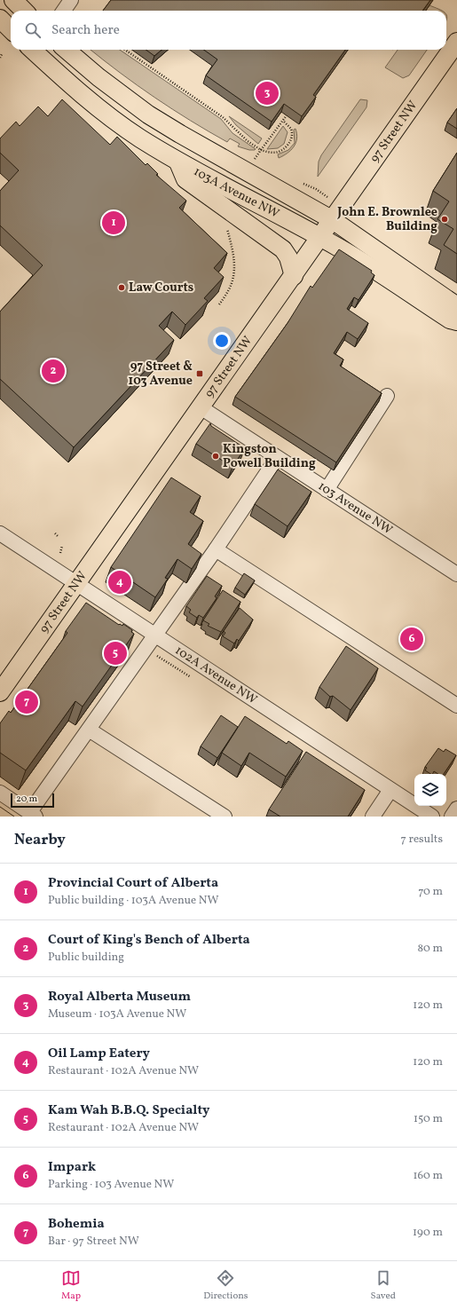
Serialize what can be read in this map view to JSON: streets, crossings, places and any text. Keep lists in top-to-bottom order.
{
  "streets": {
    "main road": ["97 Street NW", "103A Avenue NW"],
    "street": ["103 Avenue NW", "102A Avenue NW"]
  },
  "crossings": [
    ["97 Street NW", "103A Avenue NW"],
    ["97 Street NW", "103 Avenue NW"],
    ["97 Street NW", "102A Avenue NW"]
  ],
  "places": {
    "other": ["John E. Brownlee Building", "Law Courts", "Kingston Powell Building"],
    "transit": ["97 Street & 103 Avenue"]
  },
  "scale_bar": "20 m",
  "page": {
    "search": "Search here",
    "pins": [
      "3",
      "1",
      "2",
      "4",
      "6",
      "5",
      "7"
    ],
    "scale": "20 m",
    "heading": ["Nearby", "7 results"],
    "list": [
      {
        "mark": "1",
        "name": "Provincial Court of Alberta",
        "note": "Public building · 103A Avenue NW",
        "value": "70 m"
      },
      {
        "mark": "2",
        "name": "Court of King's Bench of Alberta",
        "note": "Public building",
        "value": "80 m"
      },
      {
        "mark": "3",
        "name": "Royal Alberta Museum",
        "note": "Museum · 103A Avenue NW",
        "value": "120 m"
      },
      {
        "mark": "4",
        "name": "Oil Lamp Eatery",
        "note": "Restaurant · 102A Avenue NW",
        "value": "120 m"
      },
      {
        "mark": "5",
        "name": "Kam Wah B.B.Q. Specialty",
        "note": "Restaurant · 102A Avenue NW",
        "value": "150 m"
      },
      {
        "mark": "6",
        "name": "Impark",
        "note": "Parking · 103 Avenue NW",
        "value": "160 m"
      },
      {
        "mark": "7",
        "name": "Bohemia",
        "note": "Bar · 97 Street NW",
        "value": "190 m"
      }
    ],
    "nav": ["Map", "Directions", "Saved"]
  }
}
